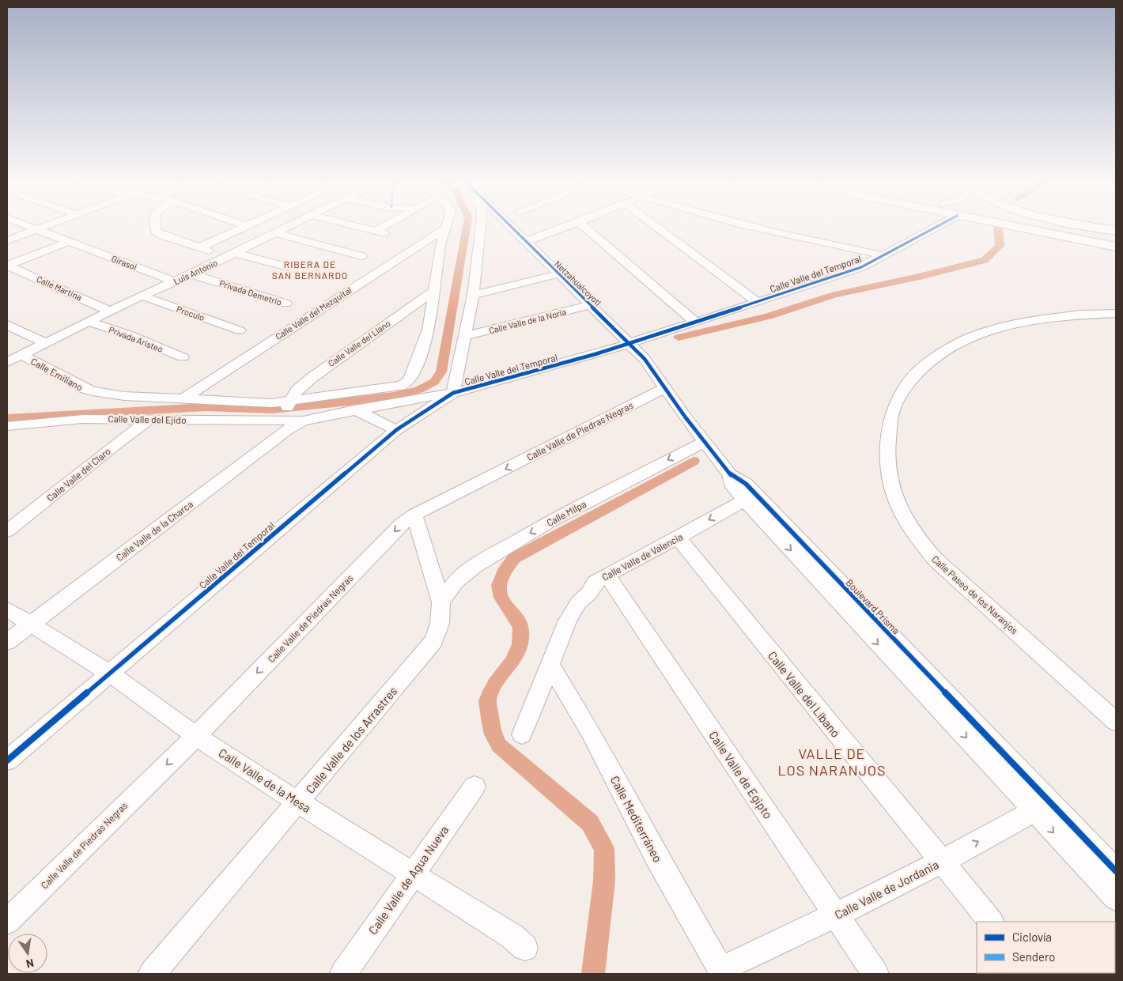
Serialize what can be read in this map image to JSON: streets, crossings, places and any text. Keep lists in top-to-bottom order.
{
  "streets": {
    "street": [
      "Girasol",
      "Luis Antonio",
      "Calle Valle del Temporal",
      "Netzahualcoyotl",
      "Calle Martina",
      "Privada Demetrio",
      "Proculo",
      "Calle Valle del Mezquital",
      "Calle Valle de la Noria",
      "Privada Aristeo",
      "Calle Valle del Llano",
      "Calle Emiliano",
      "Calle Valle del Ejido",
      "Calle Valle de Piedras Negras",
      "Calle Valle del Claro",
      "Calle Milpa",
      "Calle Valle de la Charca",
      "Calle Valle de Valencia",
      "Calle Paseo de los Naranjos",
      "Calle Valle del Líbano",
      "Calle Valle de los Arrastres",
      "Calle Valle de Egipto",
      "Calle Valle de la Mesa",
      "Calle Mediterráneo",
      "Calle Valle de Agua Nueva",
      "Calle Valle de Jordania"
    ],
    "cycle path": ["Boulevard Prisma"]
  },
  "crossings": [
    ["Girasol", "Luis Antonio"],
    ["Luis Antonio", "Calle Martina"],
    ["Luis Antonio", "Privada Demetrio"],
    ["Luis Antonio", "Proculo"],
    ["Luis Antonio", "Privada Aristeo"],
    ["Luis Antonio", "Calle Emiliano"],
    ["Calle Valle del Temporal", "Netzahualcoyotl"],
    ["Calle Valle del Temporal", "Calle Valle del Ejido"],
    ["Calle Valle del Temporal", "Calle Valle de la Mesa"],
    ["Netzahualcoyotl", "Calle Valle de la Noria"],
    ["Calle Valle del Mezquital", "Calle Emiliano"],
    ["Calle Valle del Llano", "Calle Emiliano"],
    ["Calle Valle del Ejido", "Calle Valle del Claro"],
    ["Calle Valle del Ejido", "Calle Valle de la Charca"],
    ["Calle Valle de Piedras Negras", "Calle Valle de los Arrastres"],
    ["Calle Valle de Piedras Negras", "Calle Valle de la Mesa"],
    ["Calle Milpa", "Calle Valle de los Arrastres"],
    ["Calle Valle de la Charca", "Calle Valle de la Mesa"],
    ["Calle Valle de Valencia", "Calle Valle del Líbano"],
    ["Calle Valle de Valencia", "Calle Valle de Egipto"],
    ["Calle Valle de Valencia", "Calle Mediterráneo"],
    ["Calle Valle del Líbano", "Calle Valle de Jordania"],
    ["Calle Valle de los Arrastres", "Calle Valle de la Mesa"],
    ["Calle Valle de Egipto", "Calle Valle de Jordania"],
    ["Calle Valle de la Mesa", "Calle Valle de Agua Nueva"],
    ["Calle Mediterráneo", "Calle Valle de Jordania"]
  ],
  "one_way": ["Calle Valle de Piedras Negras", "Calle Milpa"],
  "districts": ["RIBERA DE SAN BERNARDO", "VALLE DE LOS NARANJOS"],
  "legend": ["Ciclovía", "Sendero"],
  "north": "bottom"
}
